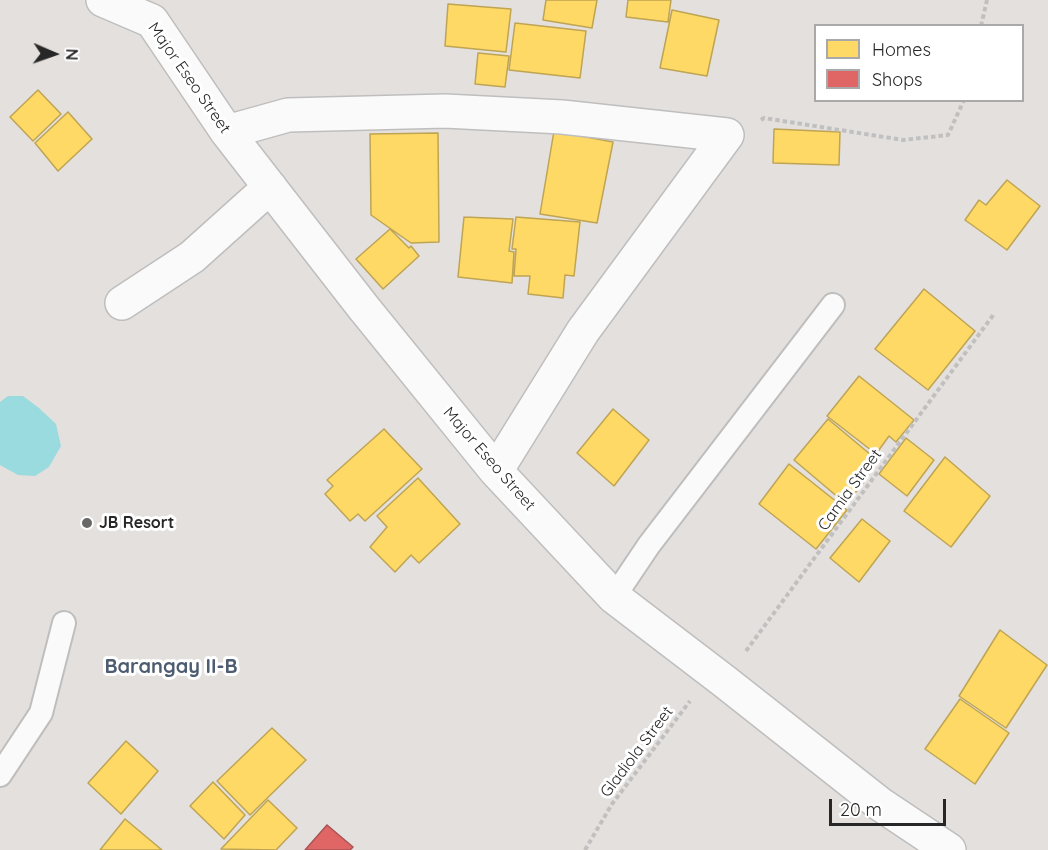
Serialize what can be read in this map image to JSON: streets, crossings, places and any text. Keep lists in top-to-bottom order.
{
  "streets": {
    "street": ["Major Eseo Street"],
    "path": ["Camia Street", "Gladiola Street"]
  },
  "crossings": [
    ["Major Eseo Street", "Camia Street"],
    ["Major Eseo Street", "Gladiola Street"],
    ["Camia Street", "Gladiola Street"]
  ],
  "districts": ["Barangay II-B"],
  "places": ["JB Resort"],
  "legend": ["Homes", "Shops"],
  "scale_bar": "20 m",
  "north": "right"
}
